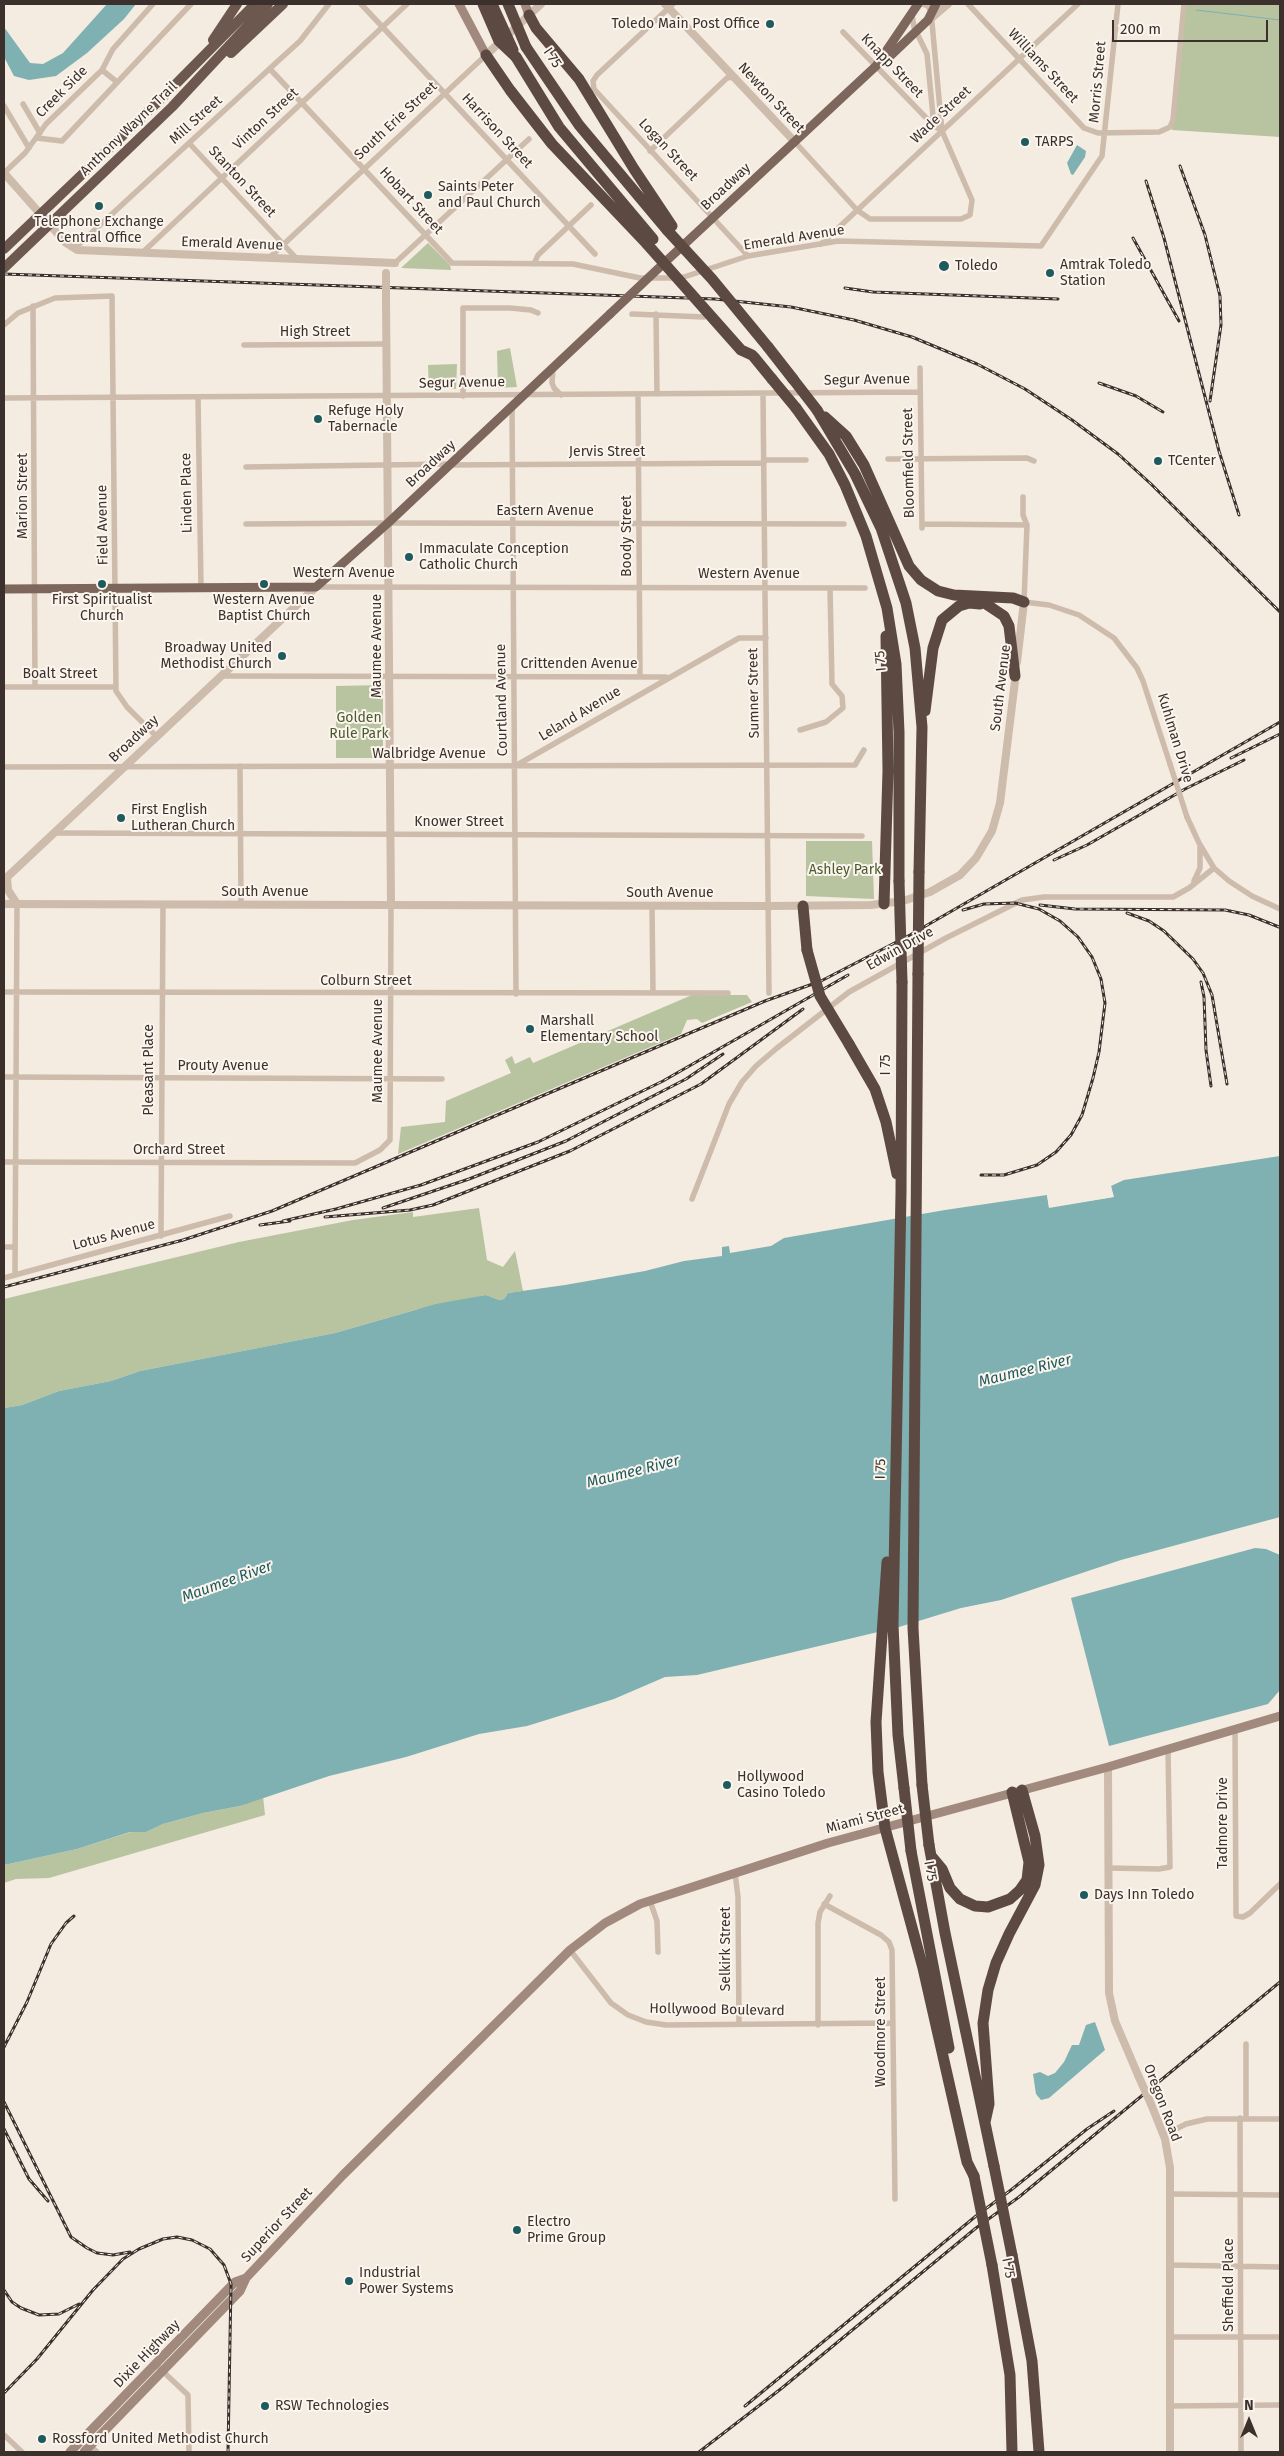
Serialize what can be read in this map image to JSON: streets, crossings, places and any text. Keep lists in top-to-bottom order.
{
  "streets": {
    "highway": ["I 75", "Anthony Wayne Trail"],
    "main road": [
      "Broadway",
      "Western Avenue",
      "Miami Street",
      "Superior Street",
      "Dixie Highway"
    ],
    "street": [
      "Knapp Street",
      "Williams Street",
      "Morris Street",
      "Creek Side",
      "Newton Street",
      "Wade Street",
      "Vinton Street",
      "Mill Street",
      "South Erie Street",
      "Harrison Street",
      "Logan Street",
      "Stanton Street",
      "Hobart Street",
      "Emerald Avenue",
      "High Street",
      "Segur Avenue",
      "Jervis Street",
      "Bloomfield Street",
      "Linden Place",
      "Marion Street",
      "Eastern Avenue",
      "Field Avenue",
      "Boody Street",
      "Maumee Avenue",
      "Crittenden Avenue",
      "Boalt Street",
      "South Avenue",
      "Sumner Street",
      "Courtland Avenue",
      "Leland Avenue",
      "Kuhlman Drive",
      "Walbridge Avenue",
      "Knower Street",
      "Edwin Drive",
      "Colburn Street",
      "Prouty Avenue",
      "Pleasant Place",
      "Orchard Street",
      "Lotus Avenue",
      "Tadmore Drive",
      "Selkirk Street",
      "Hollywood Boulevard",
      "Woodmore Street",
      "Oregon Road",
      "Sheffield Place"
    ]
  },
  "crossings": [
    ["Knapp Street", "Wade Street"],
    ["Knapp Street", "Broadway"],
    ["Williams Street", "Morris Street"],
    ["Williams Street", "Wade Street"],
    ["Williams Street", "Emerald Avenue"],
    ["Morris Street", "Emerald Avenue"],
    ["Newton Street", "Wade Street"],
    ["Newton Street", "Logan Street"],
    ["Newton Street", "Broadway"],
    ["Wade Street", "Emerald Avenue"],
    ["Vinton Street", "Harrison Street"],
    ["Vinton Street", "Stanton Street"],
    ["Vinton Street", "Hobart Street"],
    ["Vinton Street", "Emerald Avenue"],
    ["Mill Street", "Stanton Street"],
    ["Mill Street", "Hobart Street"],
    ["Mill Street", "Emerald Avenue"],
    ["South Erie Street", "Harrison Street"],
    ["South Erie Street", "Stanton Street"],
    ["South Erie Street", "Hobart Street"],
    ["South Erie Street", "Emerald Avenue"],
    ["Logan Street", "Broadway"],
    ["Logan Street", "Emerald Avenue"],
    ["Stanton Street", "Emerald Avenue"],
    ["Broadway", "Segur Avenue"],
    ["Broadway", "Jervis Street"],
    ["Broadway", "Eastern Avenue"],
    ["Broadway", "Western Avenue"],
    ["Broadway", "Maumee Avenue"],
    ["Broadway", "Crittenden Avenue"],
    ["Broadway", "Courtland Avenue"],
    ["Broadway", "Walbridge Avenue"],
    ["Broadway", "Knower Street"],
    ["Hobart Street", "Emerald Avenue"],
    ["Emerald Avenue", "Maumee Avenue"],
    ["High Street", "Maumee Avenue"],
    ["Segur Avenue", "Bloomfield Street"],
    ["Segur Avenue", "Linden Place"],
    ["Segur Avenue", "Marion Street"],
    ["Segur Avenue", "Field Avenue"],
    ["Segur Avenue", "Boody Street"],
    ["Segur Avenue", "Maumee Avenue"],
    ["Segur Avenue", "Sumner Street"],
    ["Jervis Street", "Boody Street"],
    ["Jervis Street", "Maumee Avenue"],
    ["Jervis Street", "Sumner Street"],
    ["Jervis Street", "Courtland Avenue"],
    ["Bloomfield Street", "South Avenue"],
    ["Linden Place", "Western Avenue"],
    ["Marion Street", "Field Avenue"],
    ["Marion Street", "Western Avenue"],
    ["Marion Street", "Boalt Street"],
    ["Eastern Avenue", "Boody Street"],
    ["Eastern Avenue", "Maumee Avenue"],
    ["Eastern Avenue", "Sumner Street"],
    ["Eastern Avenue", "Courtland Avenue"],
    ["Field Avenue", "Western Avenue"],
    ["Field Avenue", "Boalt Street"],
    ["Boody Street", "Western Avenue"],
    ["Boody Street", "Crittenden Avenue"],
    ["Western Avenue", "Maumee Avenue"],
    ["Western Avenue", "Sumner Street"],
    ["Western Avenue", "Courtland Avenue"],
    ["Maumee Avenue", "Crittenden Avenue"],
    ["Maumee Avenue", "South Avenue"],
    ["Maumee Avenue", "Walbridge Avenue"],
    ["Maumee Avenue", "Knower Street"],
    ["Maumee Avenue", "Colburn Street"],
    ["Maumee Avenue", "Prouty Avenue"],
    ["Maumee Avenue", "Orchard Street"],
    ["Crittenden Avenue", "Courtland Avenue"],
    ["Crittenden Avenue", "Leland Avenue"],
    ["South Avenue", "Sumner Street"],
    ["South Avenue", "Courtland Avenue"],
    ["South Avenue", "Kuhlman Drive"],
    ["South Avenue", "Pleasant Place"],
    ["Sumner Street", "Leland Avenue"],
    ["Sumner Street", "Walbridge Avenue"],
    ["Sumner Street", "Knower Street"],
    ["Courtland Avenue", "Leland Avenue"],
    ["Courtland Avenue", "Walbridge Avenue"],
    ["Courtland Avenue", "Knower Street"],
    ["Courtland Avenue", "Colburn Street"],
    ["Leland Avenue", "Walbridge Avenue"],
    ["Kuhlman Drive", "Edwin Drive"],
    ["Colburn Street", "Pleasant Place"],
    ["Prouty Avenue", "Pleasant Place"],
    ["Pleasant Place", "Orchard Street"],
    ["Pleasant Place", "Lotus Avenue"],
    ["Miami Street", "Tadmore Drive"],
    ["Miami Street", "Selkirk Street"],
    ["Miami Street", "Hollywood Boulevard"],
    ["Miami Street", "Oregon Road"],
    ["Miami Street", "Superior Street"],
    ["Selkirk Street", "Hollywood Boulevard"],
    ["Hollywood Boulevard", "Woodmore Street"],
    ["Superior Street", "Dixie Highway"]
  ],
  "water": ["Maumee River"],
  "parks": ["Golden Rule Park", "Ashley Park"],
  "places": [
    "Toledo Main Post Office",
    "TARPS",
    "Saints Peter and Paul Church",
    "Telephone Exchange Central Office",
    "Toledo",
    "Amtrak Toledo Station",
    "Refuge Holy Tabernacle",
    "TCenter",
    "Immaculate Conception Catholic Church",
    "First Spiritualist Church",
    "Western Avenue Baptist Church",
    "Broadway United Methodist Church",
    "First English Lutheran Church",
    "Marshall Elementary School",
    "Hollywood Casino Toledo",
    "Days Inn Toledo",
    "Electro Prime Group",
    "Industrial Power Systems",
    "RSW Technologies",
    "Rossford United Methodist Church"
  ],
  "scale_bar": "200 m",
  "north": "top"
}
